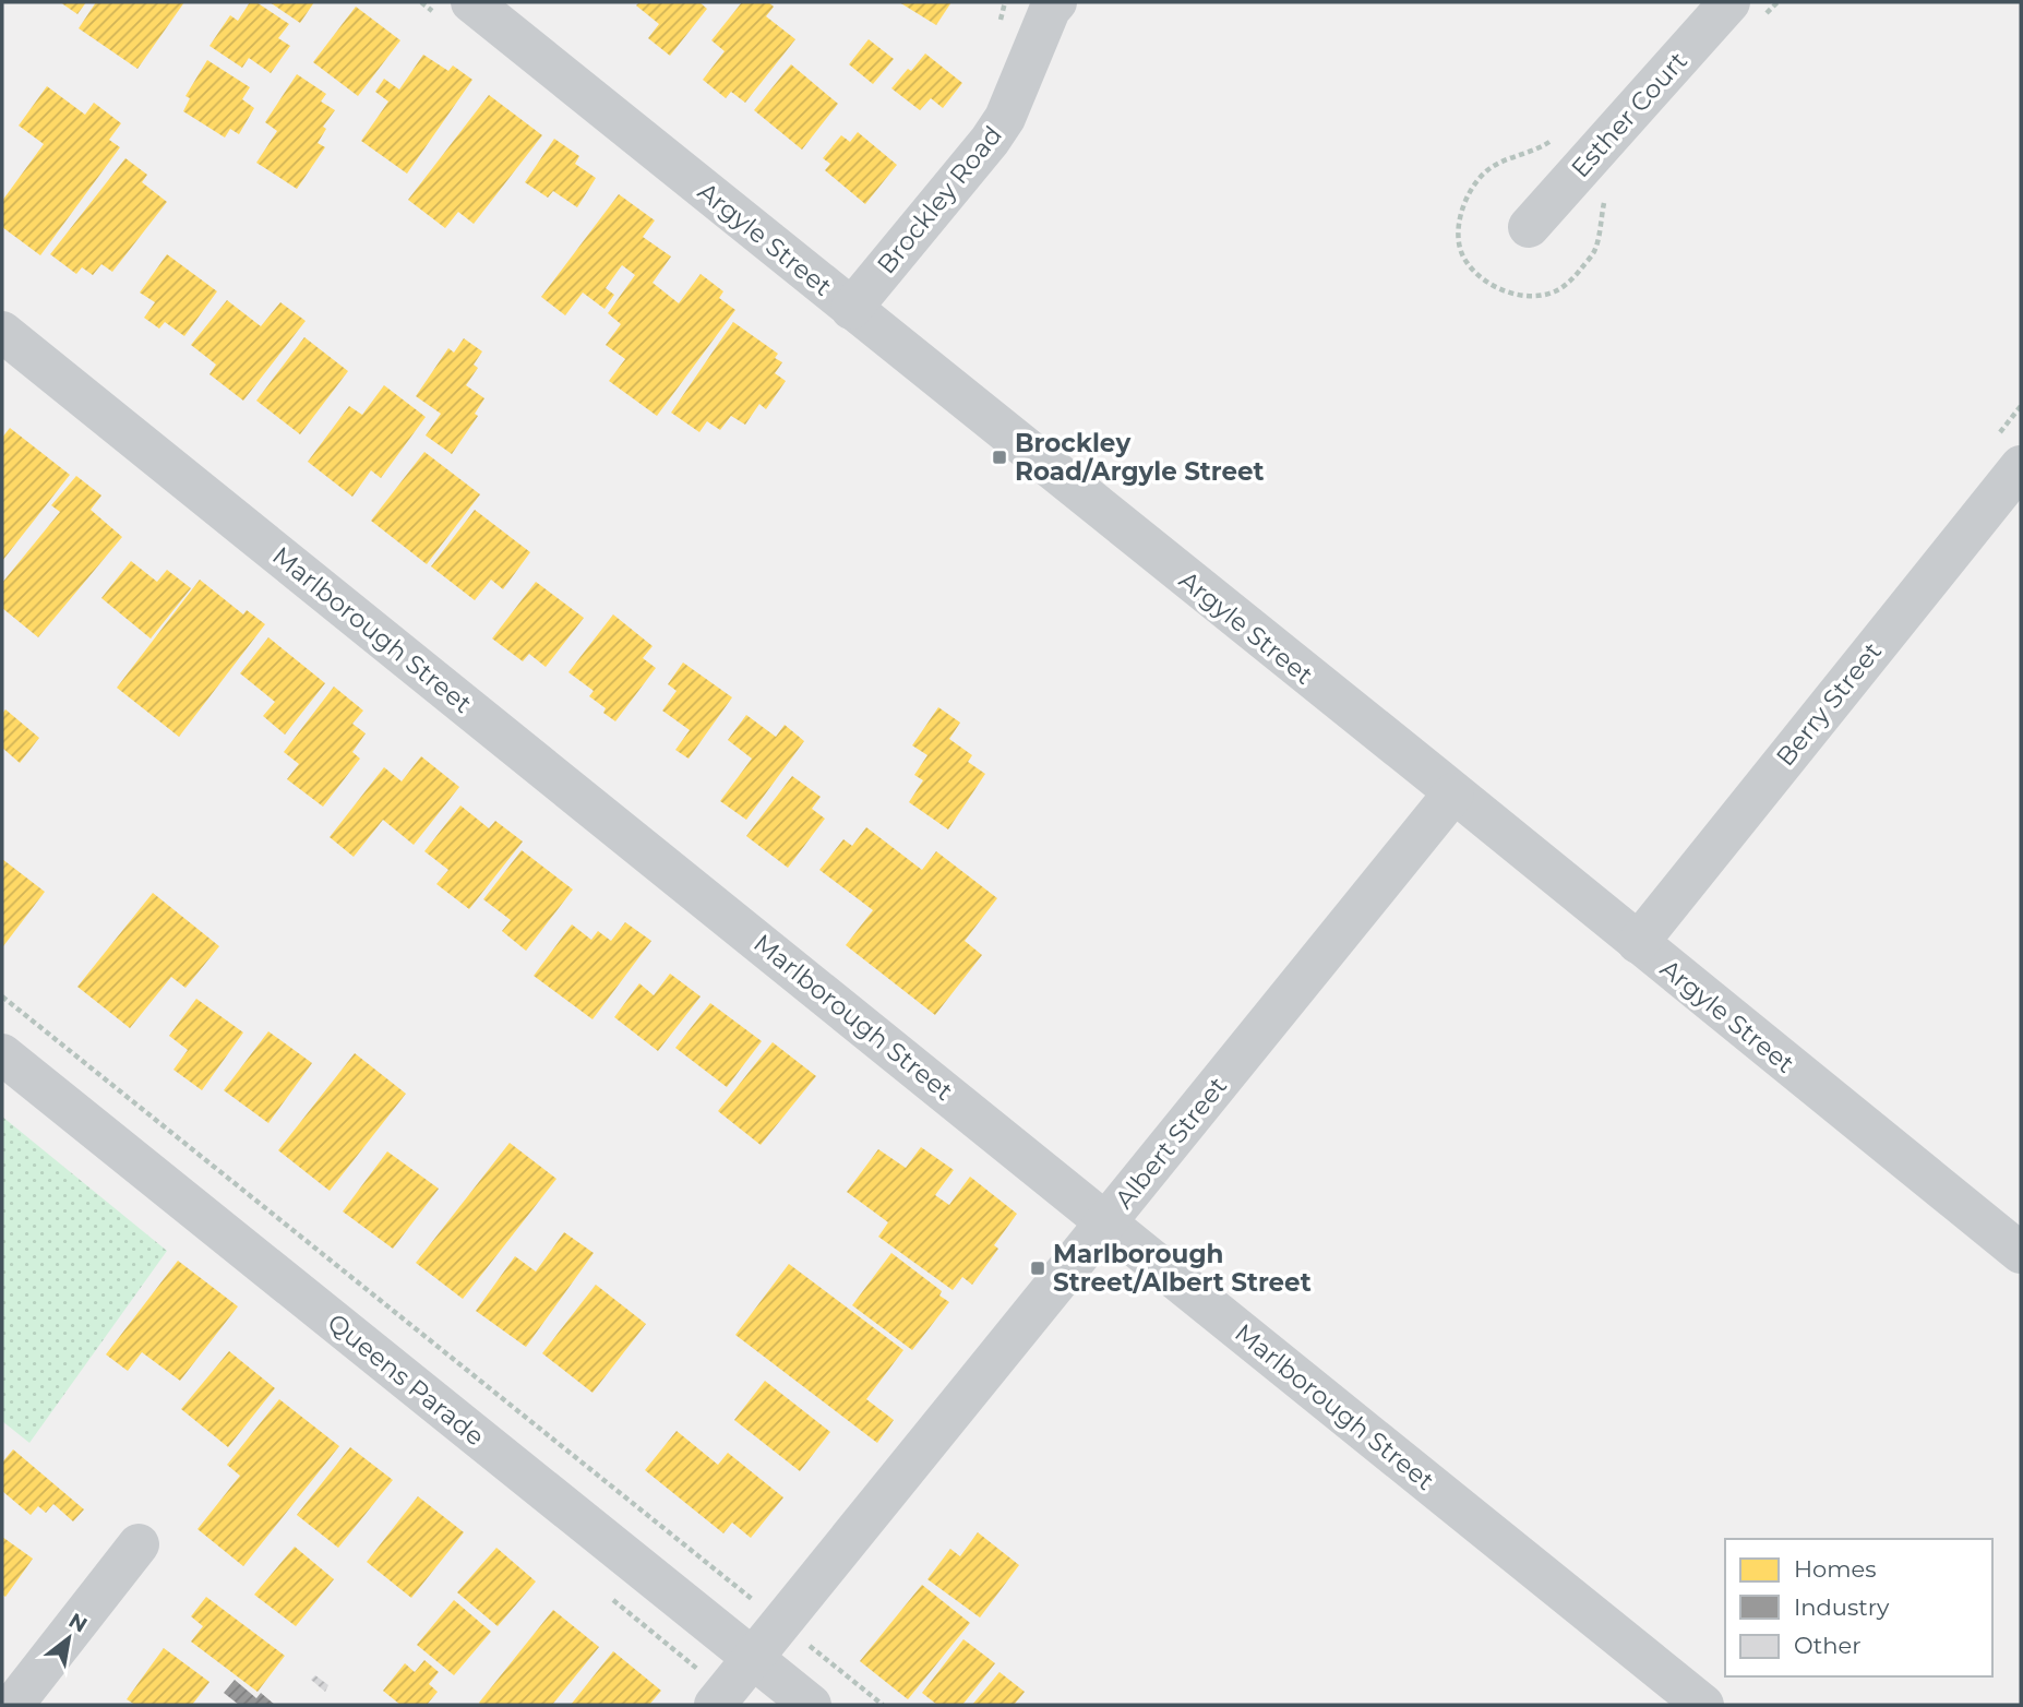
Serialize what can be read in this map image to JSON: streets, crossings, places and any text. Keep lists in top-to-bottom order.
{
  "streets": {
    "street": [
      "Esther Court",
      "Brockley Road",
      "Argyle Street",
      "Marlborough Street",
      "Berry Street",
      "Albert Street",
      "Queens Parade"
    ]
  },
  "crossings": [
    ["Brockley Road", "Argyle Street"],
    ["Argyle Street", "Berry Street"],
    ["Argyle Street", "Albert Street"],
    ["Marlborough Street", "Albert Street"],
    ["Albert Street", "Queens Parade"]
  ],
  "places": {
    "transit": ["Brockley Road/Argyle Street", "Marlborough Street/Albert Street"]
  },
  "legend": ["Homes", "Industry", "Other"],
  "north": "top right"
}
